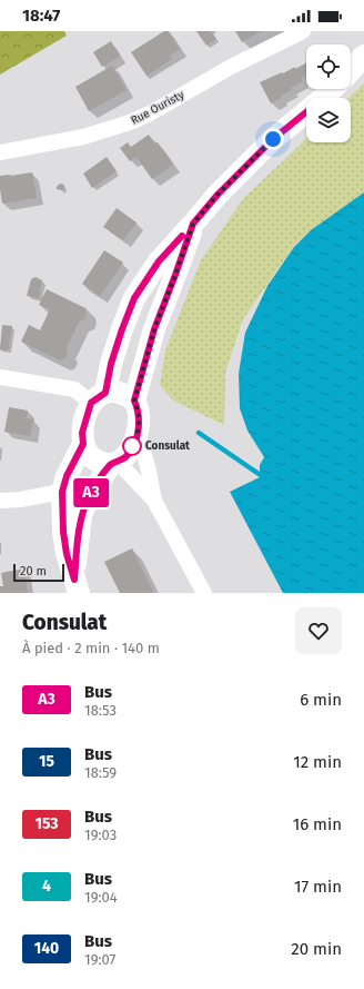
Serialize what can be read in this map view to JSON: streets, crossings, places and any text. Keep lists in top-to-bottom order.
{
  "streets": {
    "street": ["Rue Ouristy"]
  },
  "places": ["Consulat"],
  "lines": ["bus line A3"],
  "scale_bar": "20 m",
  "page": {
    "status": "18:47",
    "on_map": "A3",
    "scale": "20 m",
    "heading": ["Consulat", "À pied · 2 min · 140 m"],
    "list": [
      {
        "mark": "A3",
        "name": "Bus",
        "note": "18:53",
        "value": "6 min"
      },
      {
        "mark": "15",
        "name": "Bus",
        "note": "18:59",
        "value": "12 min"
      },
      {
        "mark": "153",
        "name": "Bus",
        "note": "19:03",
        "value": "16 min"
      },
      {
        "mark": "4",
        "name": "Bus",
        "note": "19:04",
        "value": "17 min"
      },
      {
        "mark": "140",
        "name": "Bus",
        "note": "19:07",
        "value": "20 min"
      }
    ]
  }
}
